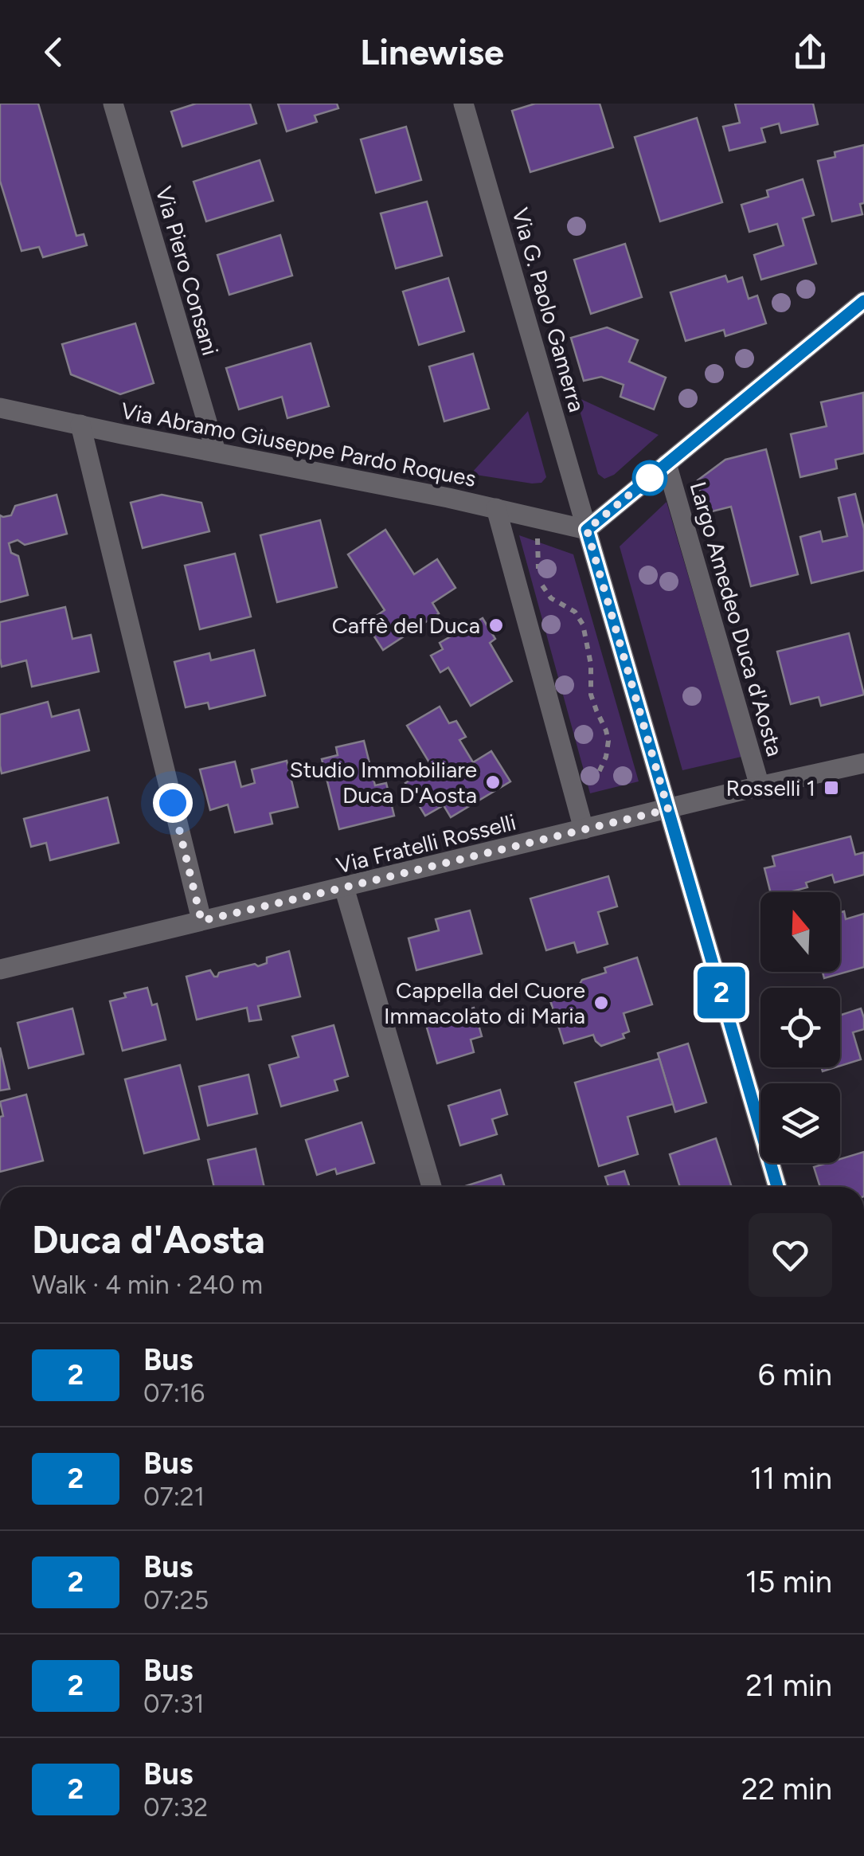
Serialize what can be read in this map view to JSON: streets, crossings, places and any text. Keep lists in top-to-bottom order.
{
  "streets": {
    "street": [
      "Via Piero Consani",
      "Via G. Paolo Gamerra",
      "Via Abramo Giuseppe Pardo Roques",
      "Largo Amedeo Duca d'Aosta",
      "Via Fratelli Rosselli"
    ]
  },
  "crossings": [
    ["Via Piero Consani", "Via Abramo Giuseppe Pardo Roques"],
    ["Via G. Paolo Gamerra", "Via Abramo Giuseppe Pardo Roques"],
    ["Largo Amedeo Duca d'Aosta", "Via Fratelli Rosselli"]
  ],
  "places": {
    "other": ["Caffè del Duca", "Studio Immobiliare Duca D'Aosta", "Cappella del Cuore Immacolato di Maria"],
    "transit": ["Rosselli 1"]
  },
  "lines": ["bus line 2"],
  "north": "top",
  "page": {
    "header": "Linewise",
    "on_map": "2",
    "heading": ["Duca d'Aosta", "Walk · 4 min · 240 m"],
    "list": [
      {
        "mark": "2",
        "name": "Bus",
        "note": "07:16",
        "value": "6 min"
      },
      {
        "mark": "2",
        "name": "Bus",
        "note": "07:21",
        "value": "11 min"
      },
      {
        "mark": "2",
        "name": "Bus",
        "note": "07:25",
        "value": "15 min"
      },
      {
        "mark": "2",
        "name": "Bus",
        "note": "07:31",
        "value": "21 min"
      },
      {
        "mark": "2",
        "name": "Bus",
        "note": "07:32",
        "value": "22 min"
      }
    ]
  }
}
